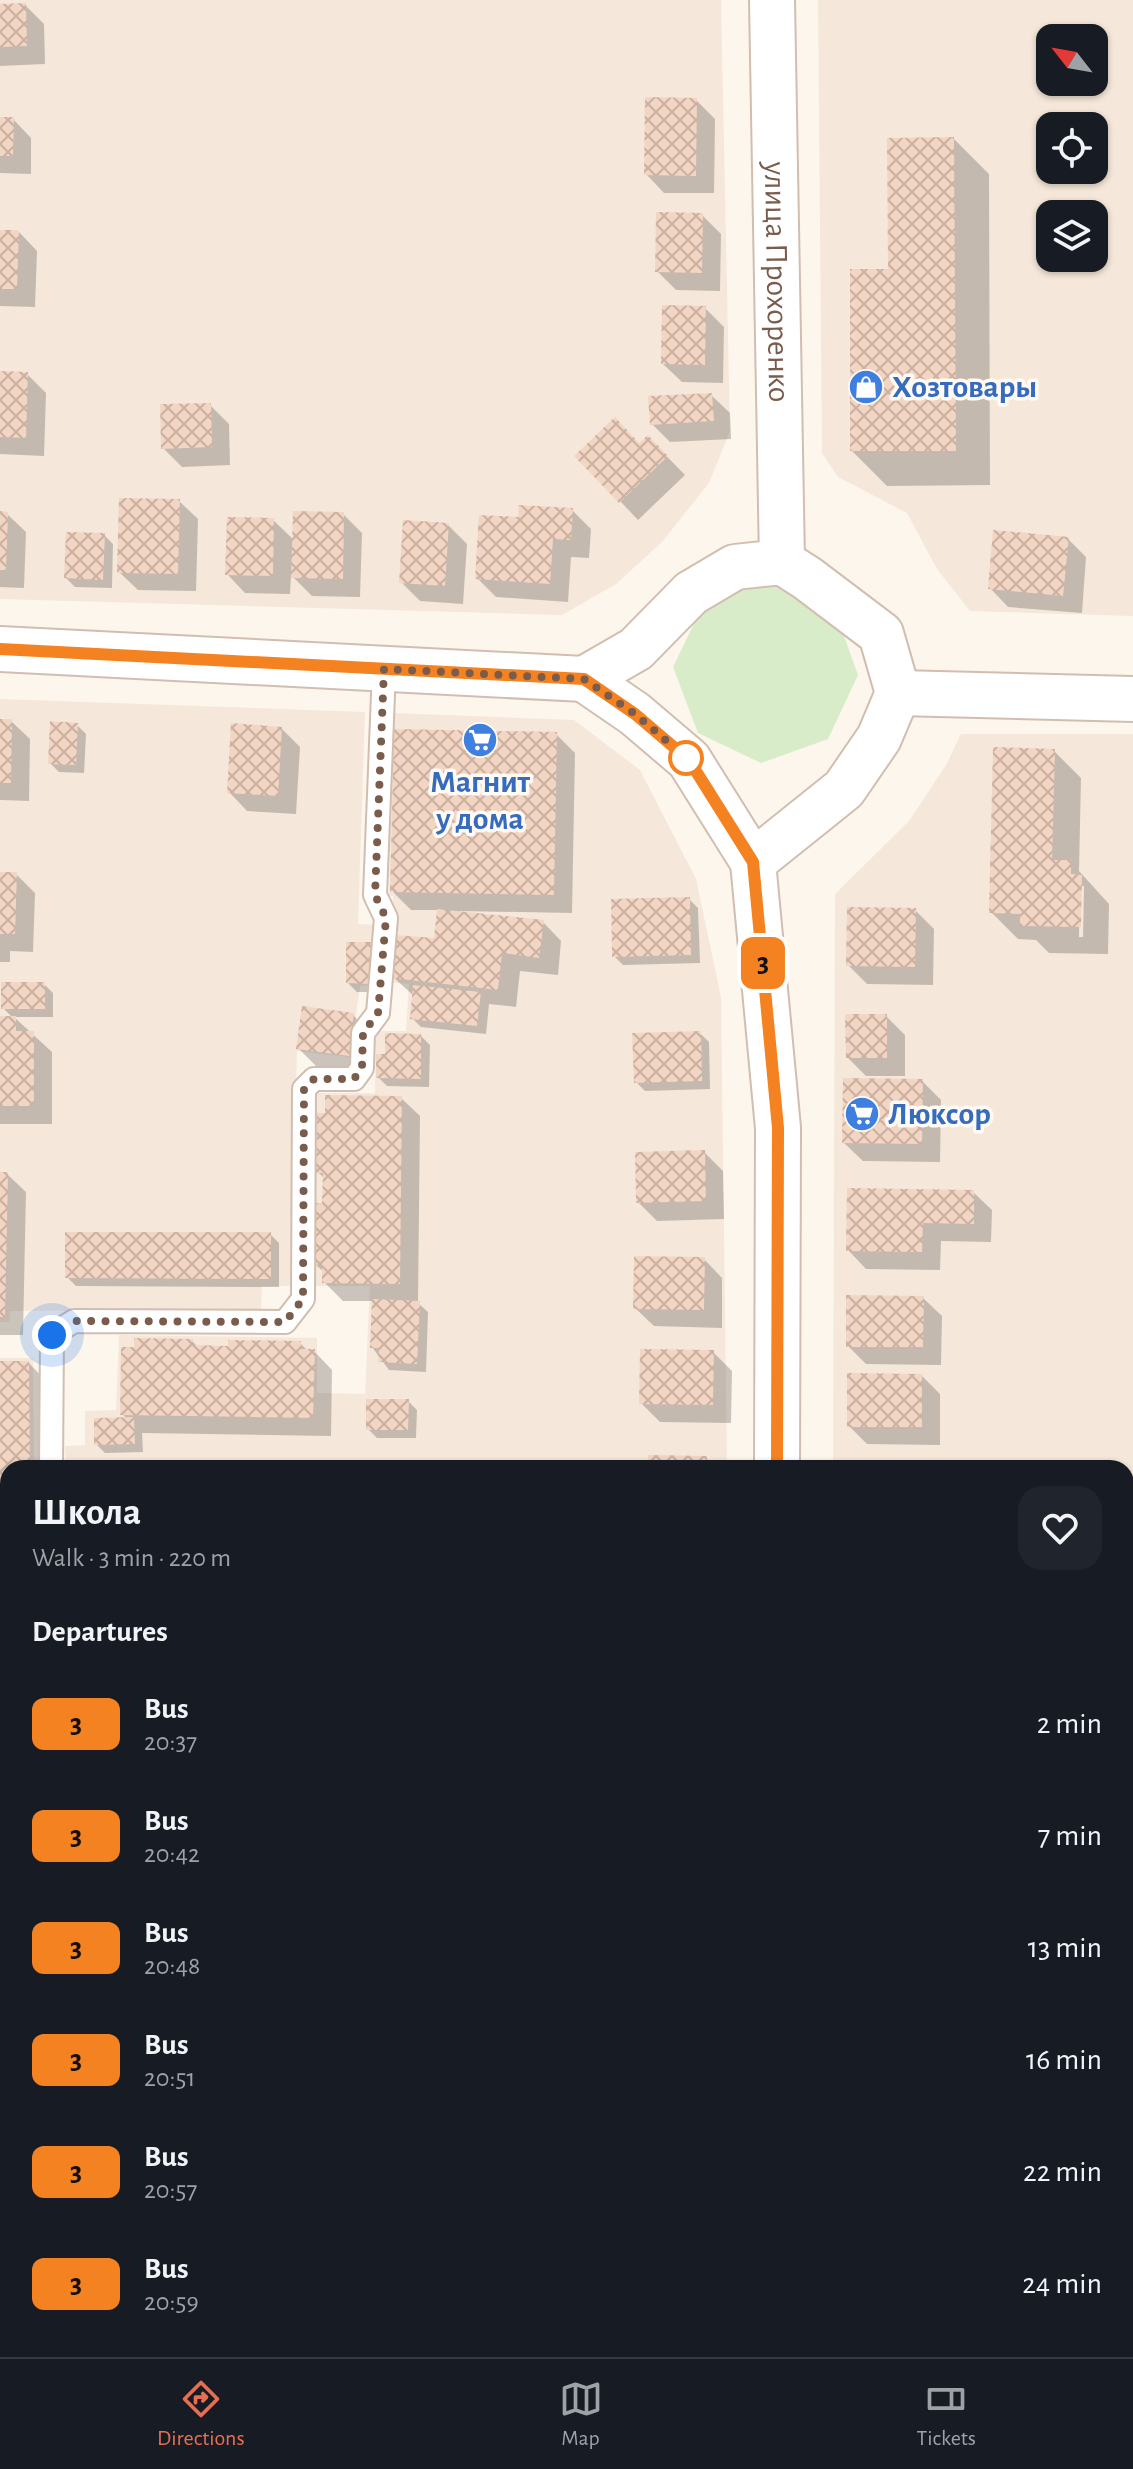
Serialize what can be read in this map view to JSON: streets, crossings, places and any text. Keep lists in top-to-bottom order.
{
  "streets": {
    "street": ["улица Прохоренко"]
  },
  "places": {
    "shop": ["Хозтовары"],
    "supermarket": ["Магнит у дома", "Люксор"]
  },
  "lines": ["bus line 3"],
  "north": "top left",
  "page": {
    "on_map": "3",
    "heading": [
      ["Школа", "Walk · 3 min · 220 m"],
      "Departures"
    ],
    "list": [
      {
        "mark": "3",
        "name": "Bus",
        "note": "20:37",
        "value": "2 min"
      },
      {
        "mark": "3",
        "name": "Bus",
        "note": "20:42",
        "value": "7 min"
      },
      {
        "mark": "3",
        "name": "Bus",
        "note": "20:48",
        "value": "13 min"
      },
      {
        "mark": "3",
        "name": "Bus",
        "note": "20:51",
        "value": "16 min"
      },
      {
        "mark": "3",
        "name": "Bus",
        "note": "20:57",
        "value": "22 min"
      },
      {
        "mark": "3",
        "name": "Bus",
        "note": "20:59",
        "value": "24 min"
      }
    ],
    "tabs": ["Directions", "Map", "Tickets"]
  }
}
